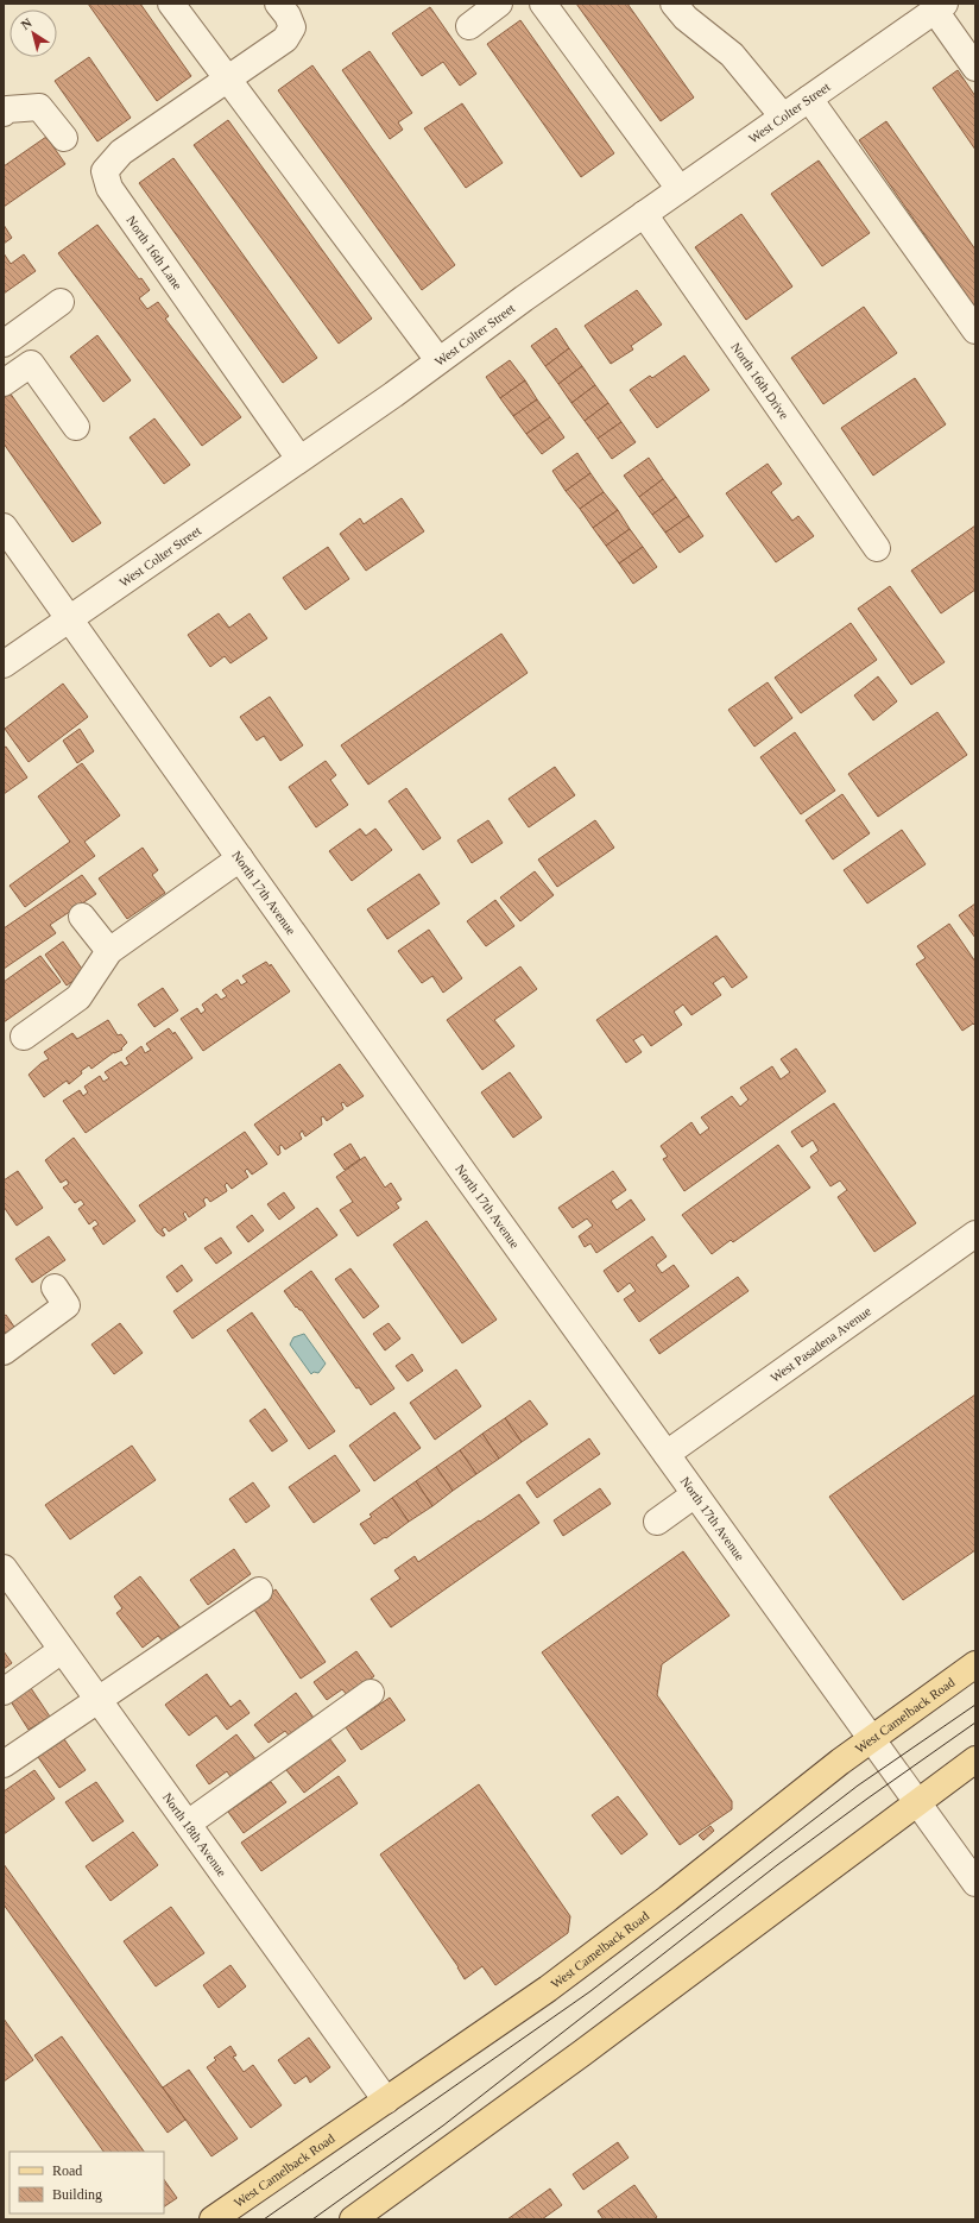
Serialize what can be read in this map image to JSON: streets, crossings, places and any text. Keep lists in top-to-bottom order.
{
  "streets": {
    "main road": ["West Camelback Road"],
    "street": [
      "West Colter Street",
      "North 16th Lane",
      "North 16th Drive",
      "North 17th Avenue",
      "West Pasadena Avenue",
      "North 18th Avenue"
    ]
  },
  "crossings": [
    ["West Colter Street", "North 16th Lane"],
    ["West Colter Street", "North 16th Drive"],
    ["West Colter Street", "North 17th Avenue"],
    ["North 17th Avenue", "West Pasadena Avenue"],
    ["North 17th Avenue", "West Camelback Road"],
    ["West Camelback Road", "North 18th Avenue"]
  ],
  "legend": ["Road", "Building"],
  "north": "top left"
}
